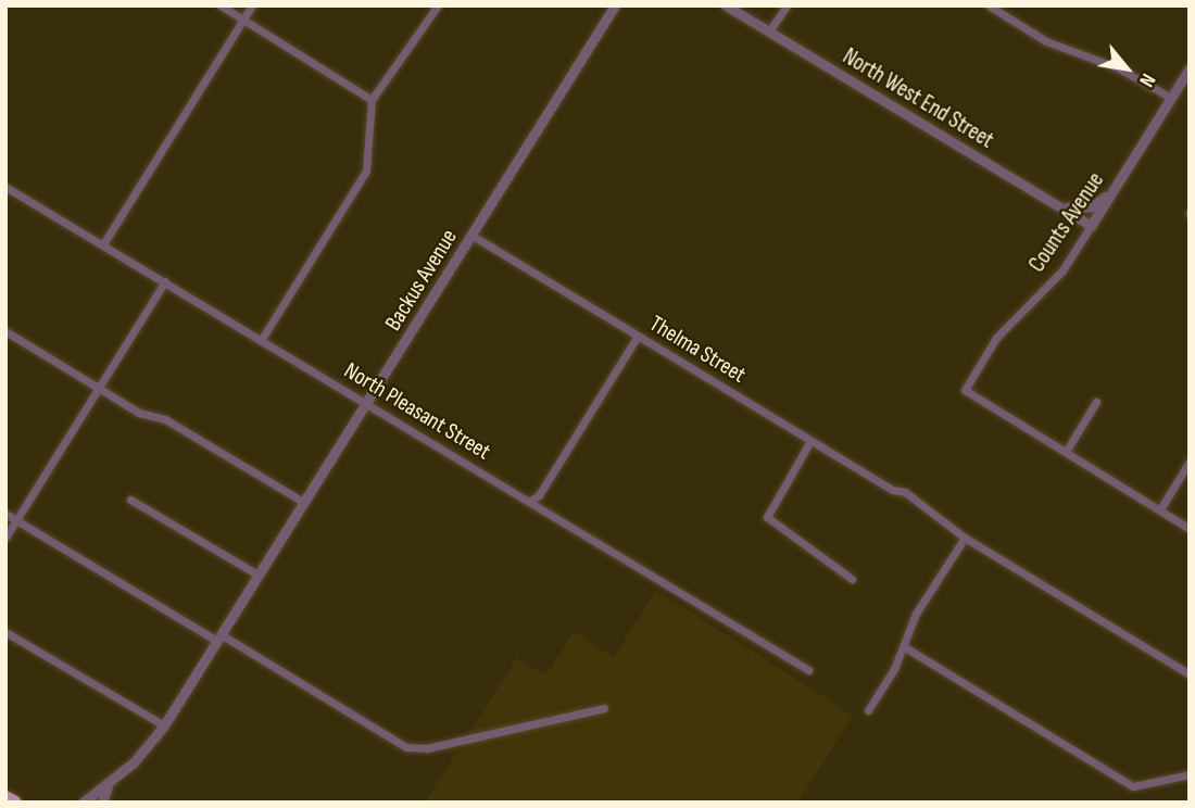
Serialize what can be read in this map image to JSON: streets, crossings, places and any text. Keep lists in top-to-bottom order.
{
  "streets": {
    "street": [
      "North West End Street",
      "Counts Avenue",
      "Backus Avenue",
      "Thelma Street",
      "North Pleasant Street"
    ]
  },
  "crossings": [
    ["North West End Street", "Counts Avenue"],
    ["Backus Avenue", "Thelma Street"],
    ["Backus Avenue", "North Pleasant Street"]
  ],
  "north": "bottom right"
}
